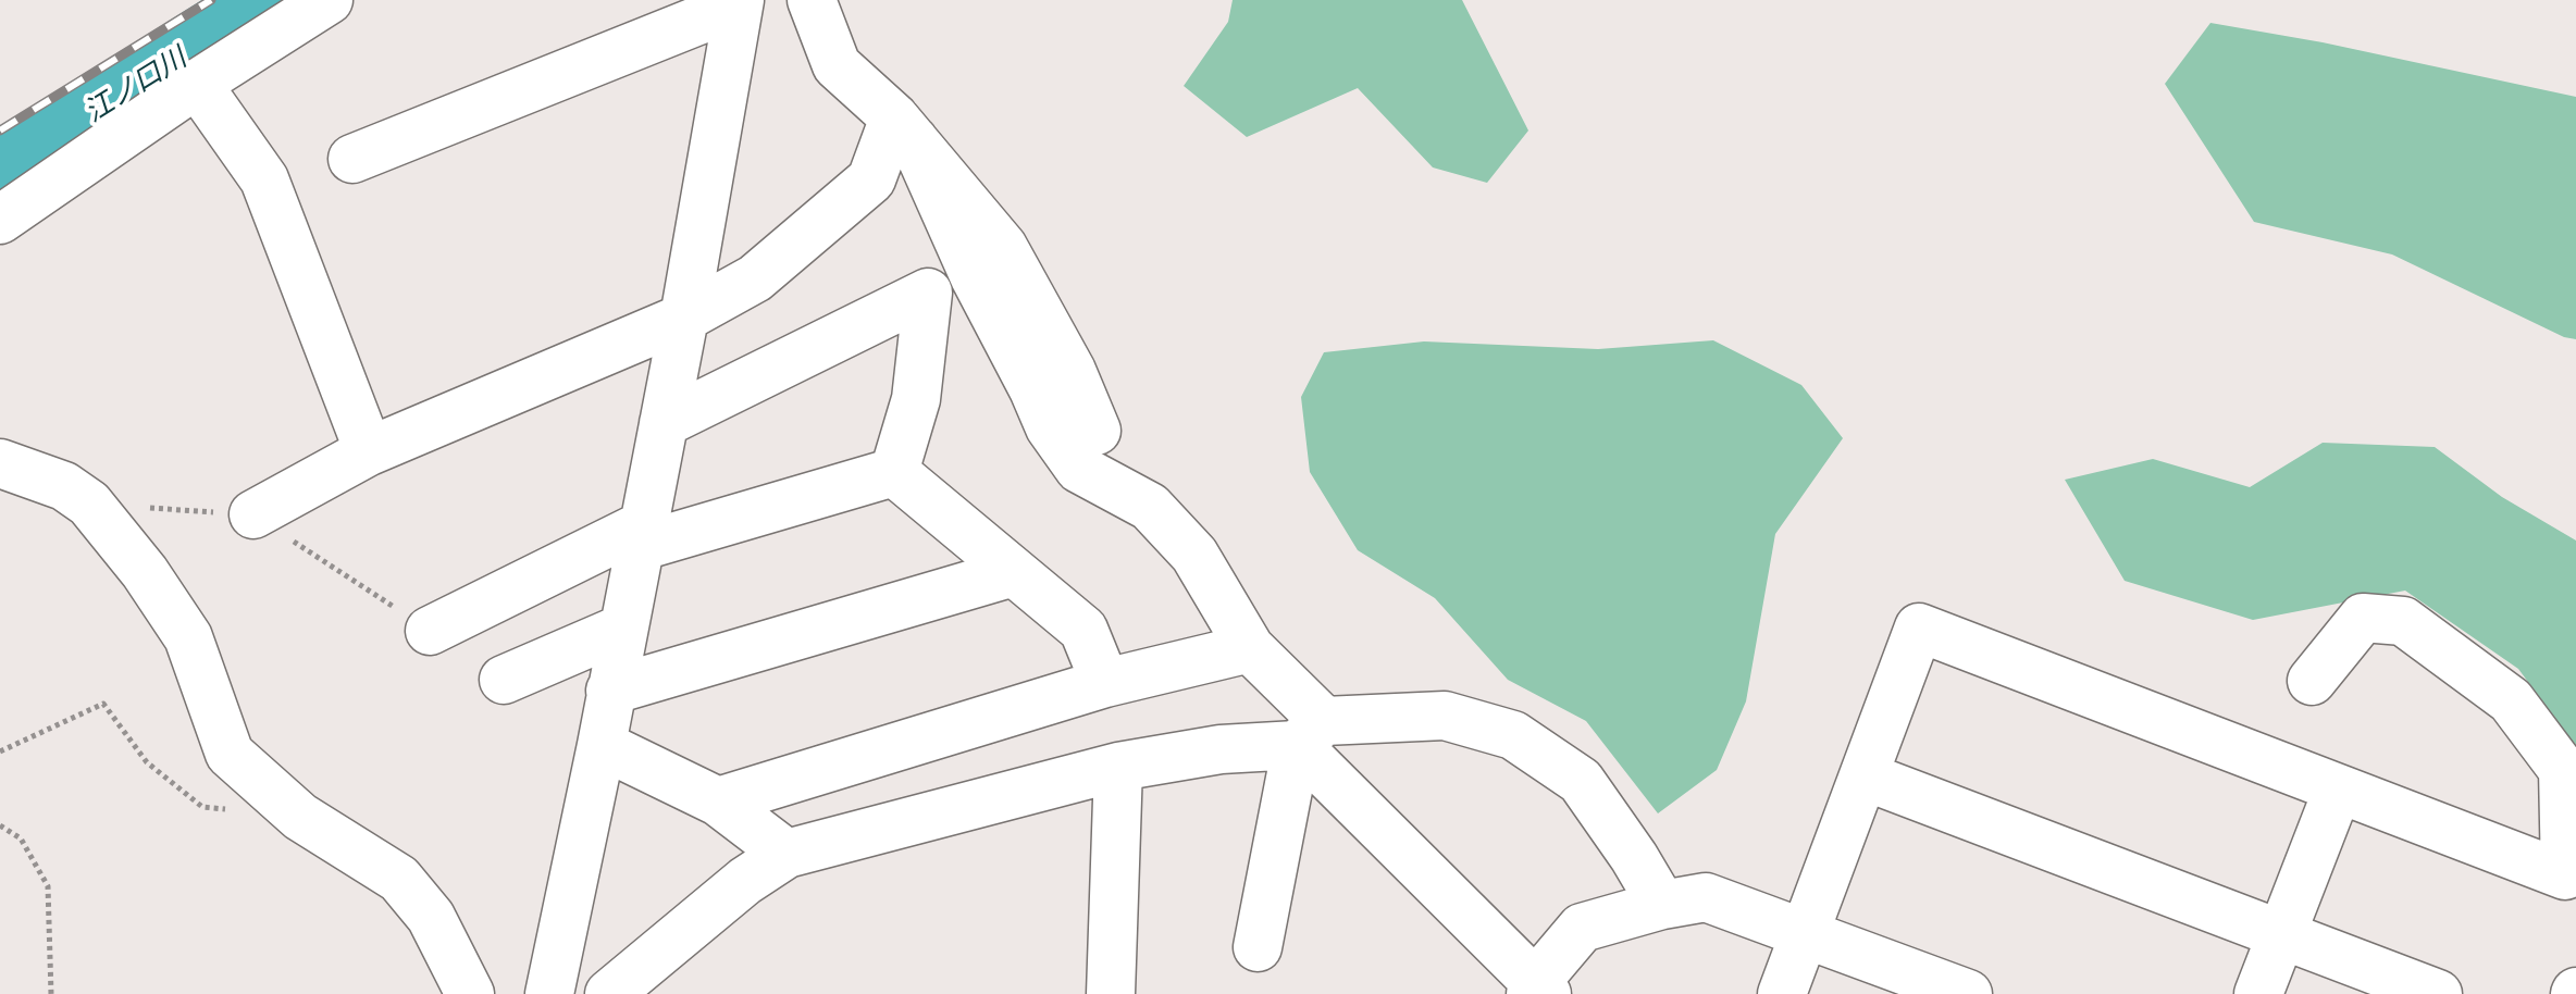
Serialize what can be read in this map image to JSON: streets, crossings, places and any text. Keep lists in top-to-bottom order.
{
  "water": ["江ノ口川"]
}
